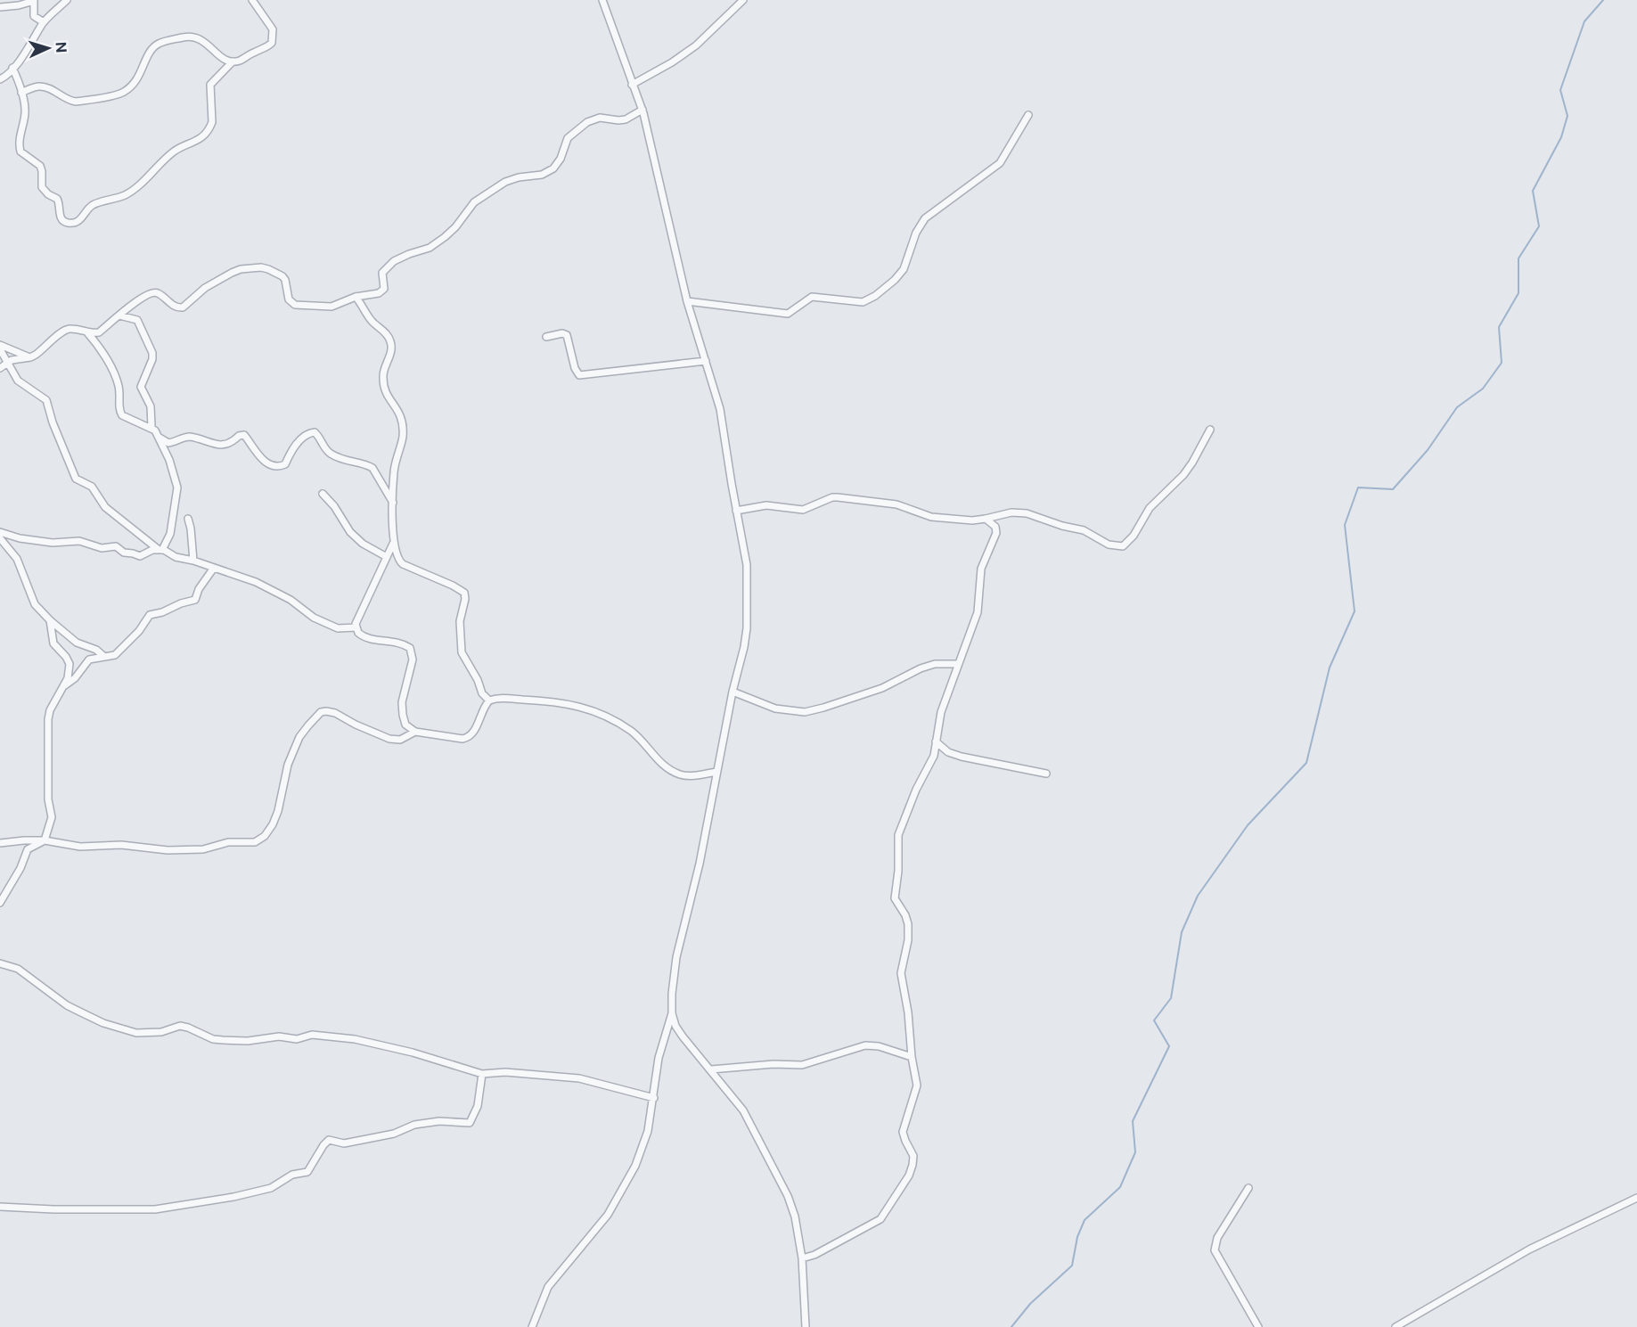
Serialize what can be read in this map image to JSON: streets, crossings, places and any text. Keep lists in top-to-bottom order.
{
  "north": "right"
}
